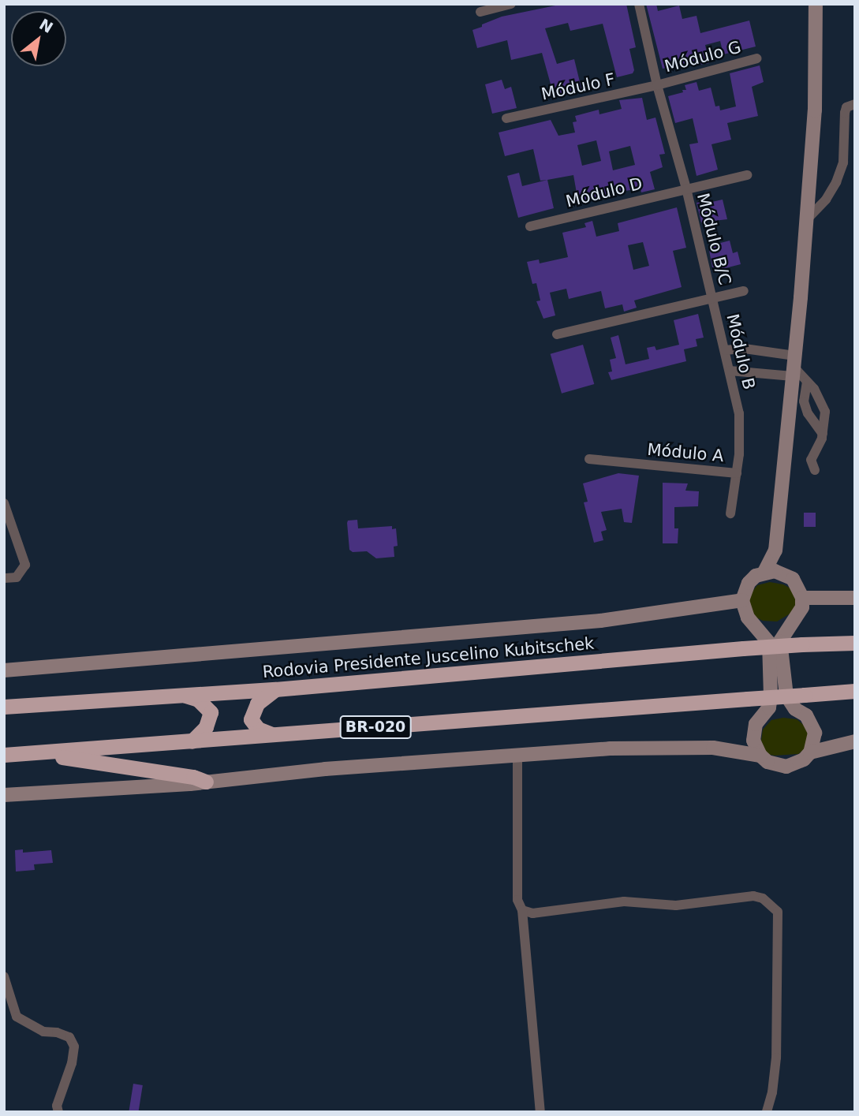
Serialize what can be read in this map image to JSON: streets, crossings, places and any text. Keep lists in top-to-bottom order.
{
  "streets": {
    "highway": ["Rodovia Presidente Juscelino Kubitschek", "BR-020"],
    "street": [
      "Módulo G",
      "Módulo F",
      "Módulo D",
      "Módulo B/C",
      "Módulo B",
      "Módulo A"
    ]
  },
  "crossings": [
    ["Módulo G", "Módulo F"],
    ["Módulo G", "Módulo B/C"],
    ["Módulo F", "Módulo B/C"],
    ["Módulo D", "Módulo B/C"],
    ["Módulo B/C", "Módulo B"],
    ["Módulo B", "Módulo A"]
  ],
  "north": "top right"
}
